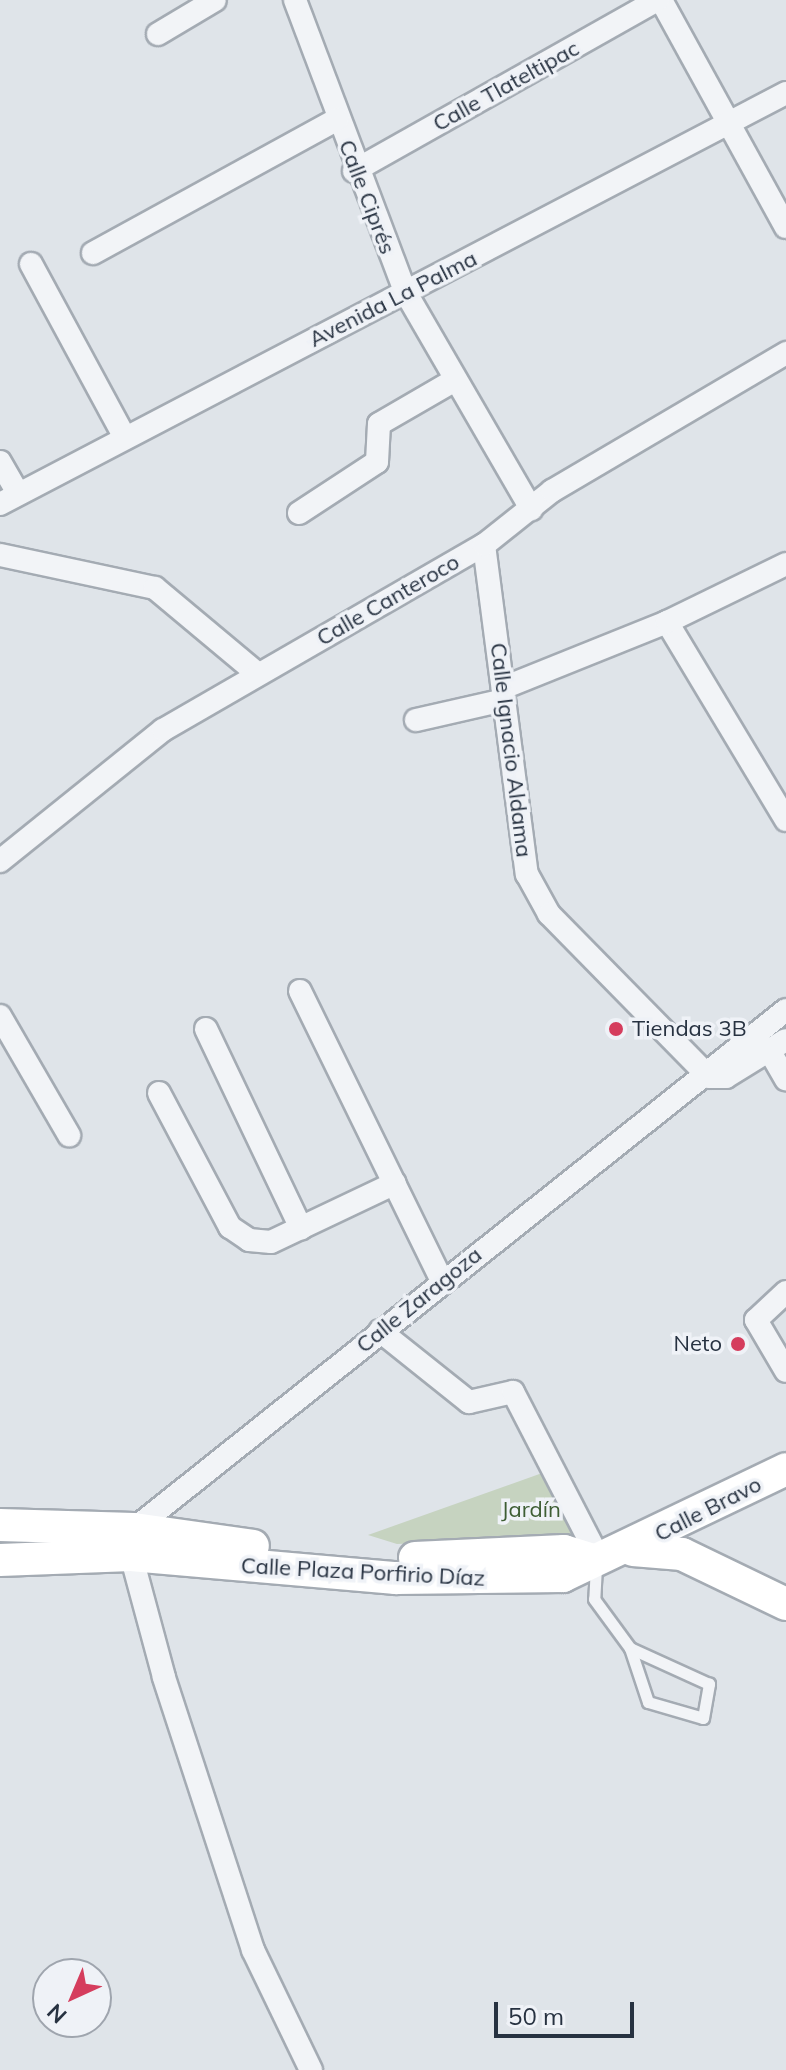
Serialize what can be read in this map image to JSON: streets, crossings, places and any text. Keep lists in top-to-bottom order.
{
  "streets": {
    "main road": ["Calle Bravo", "Calle Plaza Porfirio Díaz"],
    "street": [
      "Calle Tlateltipac",
      "Calle Ciprés",
      "Avenida La Palma",
      "Calle Canteroco",
      "Calle Ignacio Aldama",
      "Calle Zaragoza"
    ]
  },
  "crossings": [
    ["Calle Tlateltipac", "Calle Ciprés"],
    ["Calle Ciprés", "Avenida La Palma"],
    ["Calle Ciprés", "Calle Canteroco"],
    ["Calle Canteroco", "Calle Ignacio Aldama"],
    ["Calle Ignacio Aldama", "Calle Zaragoza"],
    ["Calle Zaragoza", "Calle Plaza Porfirio Díaz"],
    ["Calle Bravo", "Calle Plaza Porfirio Díaz"]
  ],
  "parks": ["Jardín"],
  "places": ["Tiendas 3B", "Neto"],
  "scale_bar": "50 m",
  "north": "bottom left"
}
